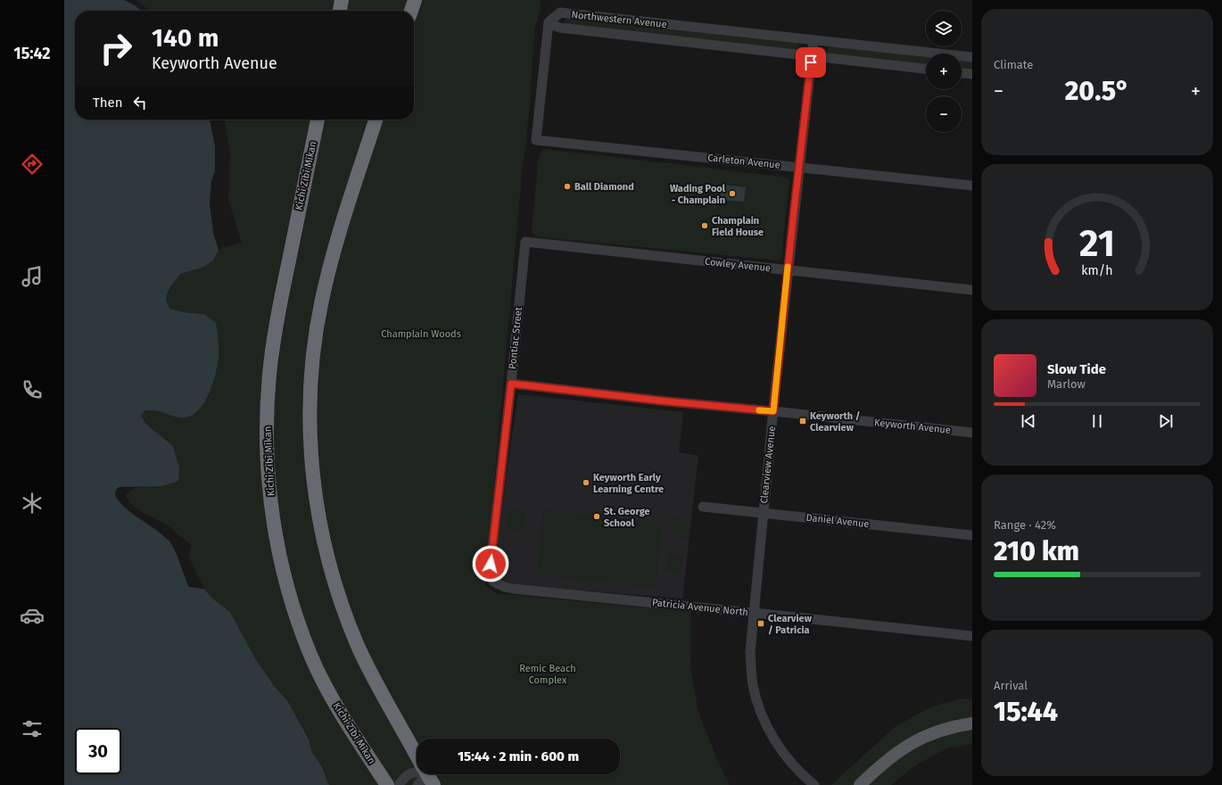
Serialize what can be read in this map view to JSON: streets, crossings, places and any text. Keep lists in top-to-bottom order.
{
  "streets": {
    "highway": ["Kichi Zībī Mīkan"],
    "street": [
      "Northwestern Avenue",
      "Carleton Avenue",
      "Cowley Avenue",
      "Pontiac Street",
      "Keyworth Avenue",
      "Clearview Avenue",
      "Daniel Avenue",
      "Patricia Avenue North"
    ]
  },
  "crossings": [
    ["Northwestern Avenue", "Carleton Avenue"],
    ["Northwestern Avenue", "Clearview Avenue"],
    ["Carleton Avenue", "Clearview Avenue"],
    ["Cowley Avenue", "Pontiac Street"],
    ["Cowley Avenue", "Clearview Avenue"],
    ["Pontiac Street", "Keyworth Avenue"],
    ["Pontiac Street", "Patricia Avenue North"],
    ["Keyworth Avenue", "Clearview Avenue"],
    ["Clearview Avenue", "Daniel Avenue"],
    ["Clearview Avenue", "Patricia Avenue North"]
  ],
  "parks": ["Champlain Woods", "Remic Beach Complex"],
  "places": {
    "other": [
      "Ball Diamond",
      "Wading Pool - Champlain",
      "Champlain Field House",
      "Keyworth Early Learning Centre",
      "St. George School"
    ],
    "transit": ["Keyworth / Clearview", "Clearview / Patricia"]
  },
  "page": {
    "tabs": "15:42",
    "tile": [
      "Climate",
      ["Range · 42%", "210 km"],
      ["Arrival", "15:44"]
    ],
    "map_buttons": ["+", "−"],
    "turn": ["140 m", "Keyworth Avenue"],
    "heat": ["−", "20.5°", "+"],
    "then": "Then",
    "song": ["Slow Tide", "Marlow"],
    "limit": "30",
    "trip": "15:44 · 2 min · 600 m",
    "gauge": ["21", "km/h"]
  }
}
